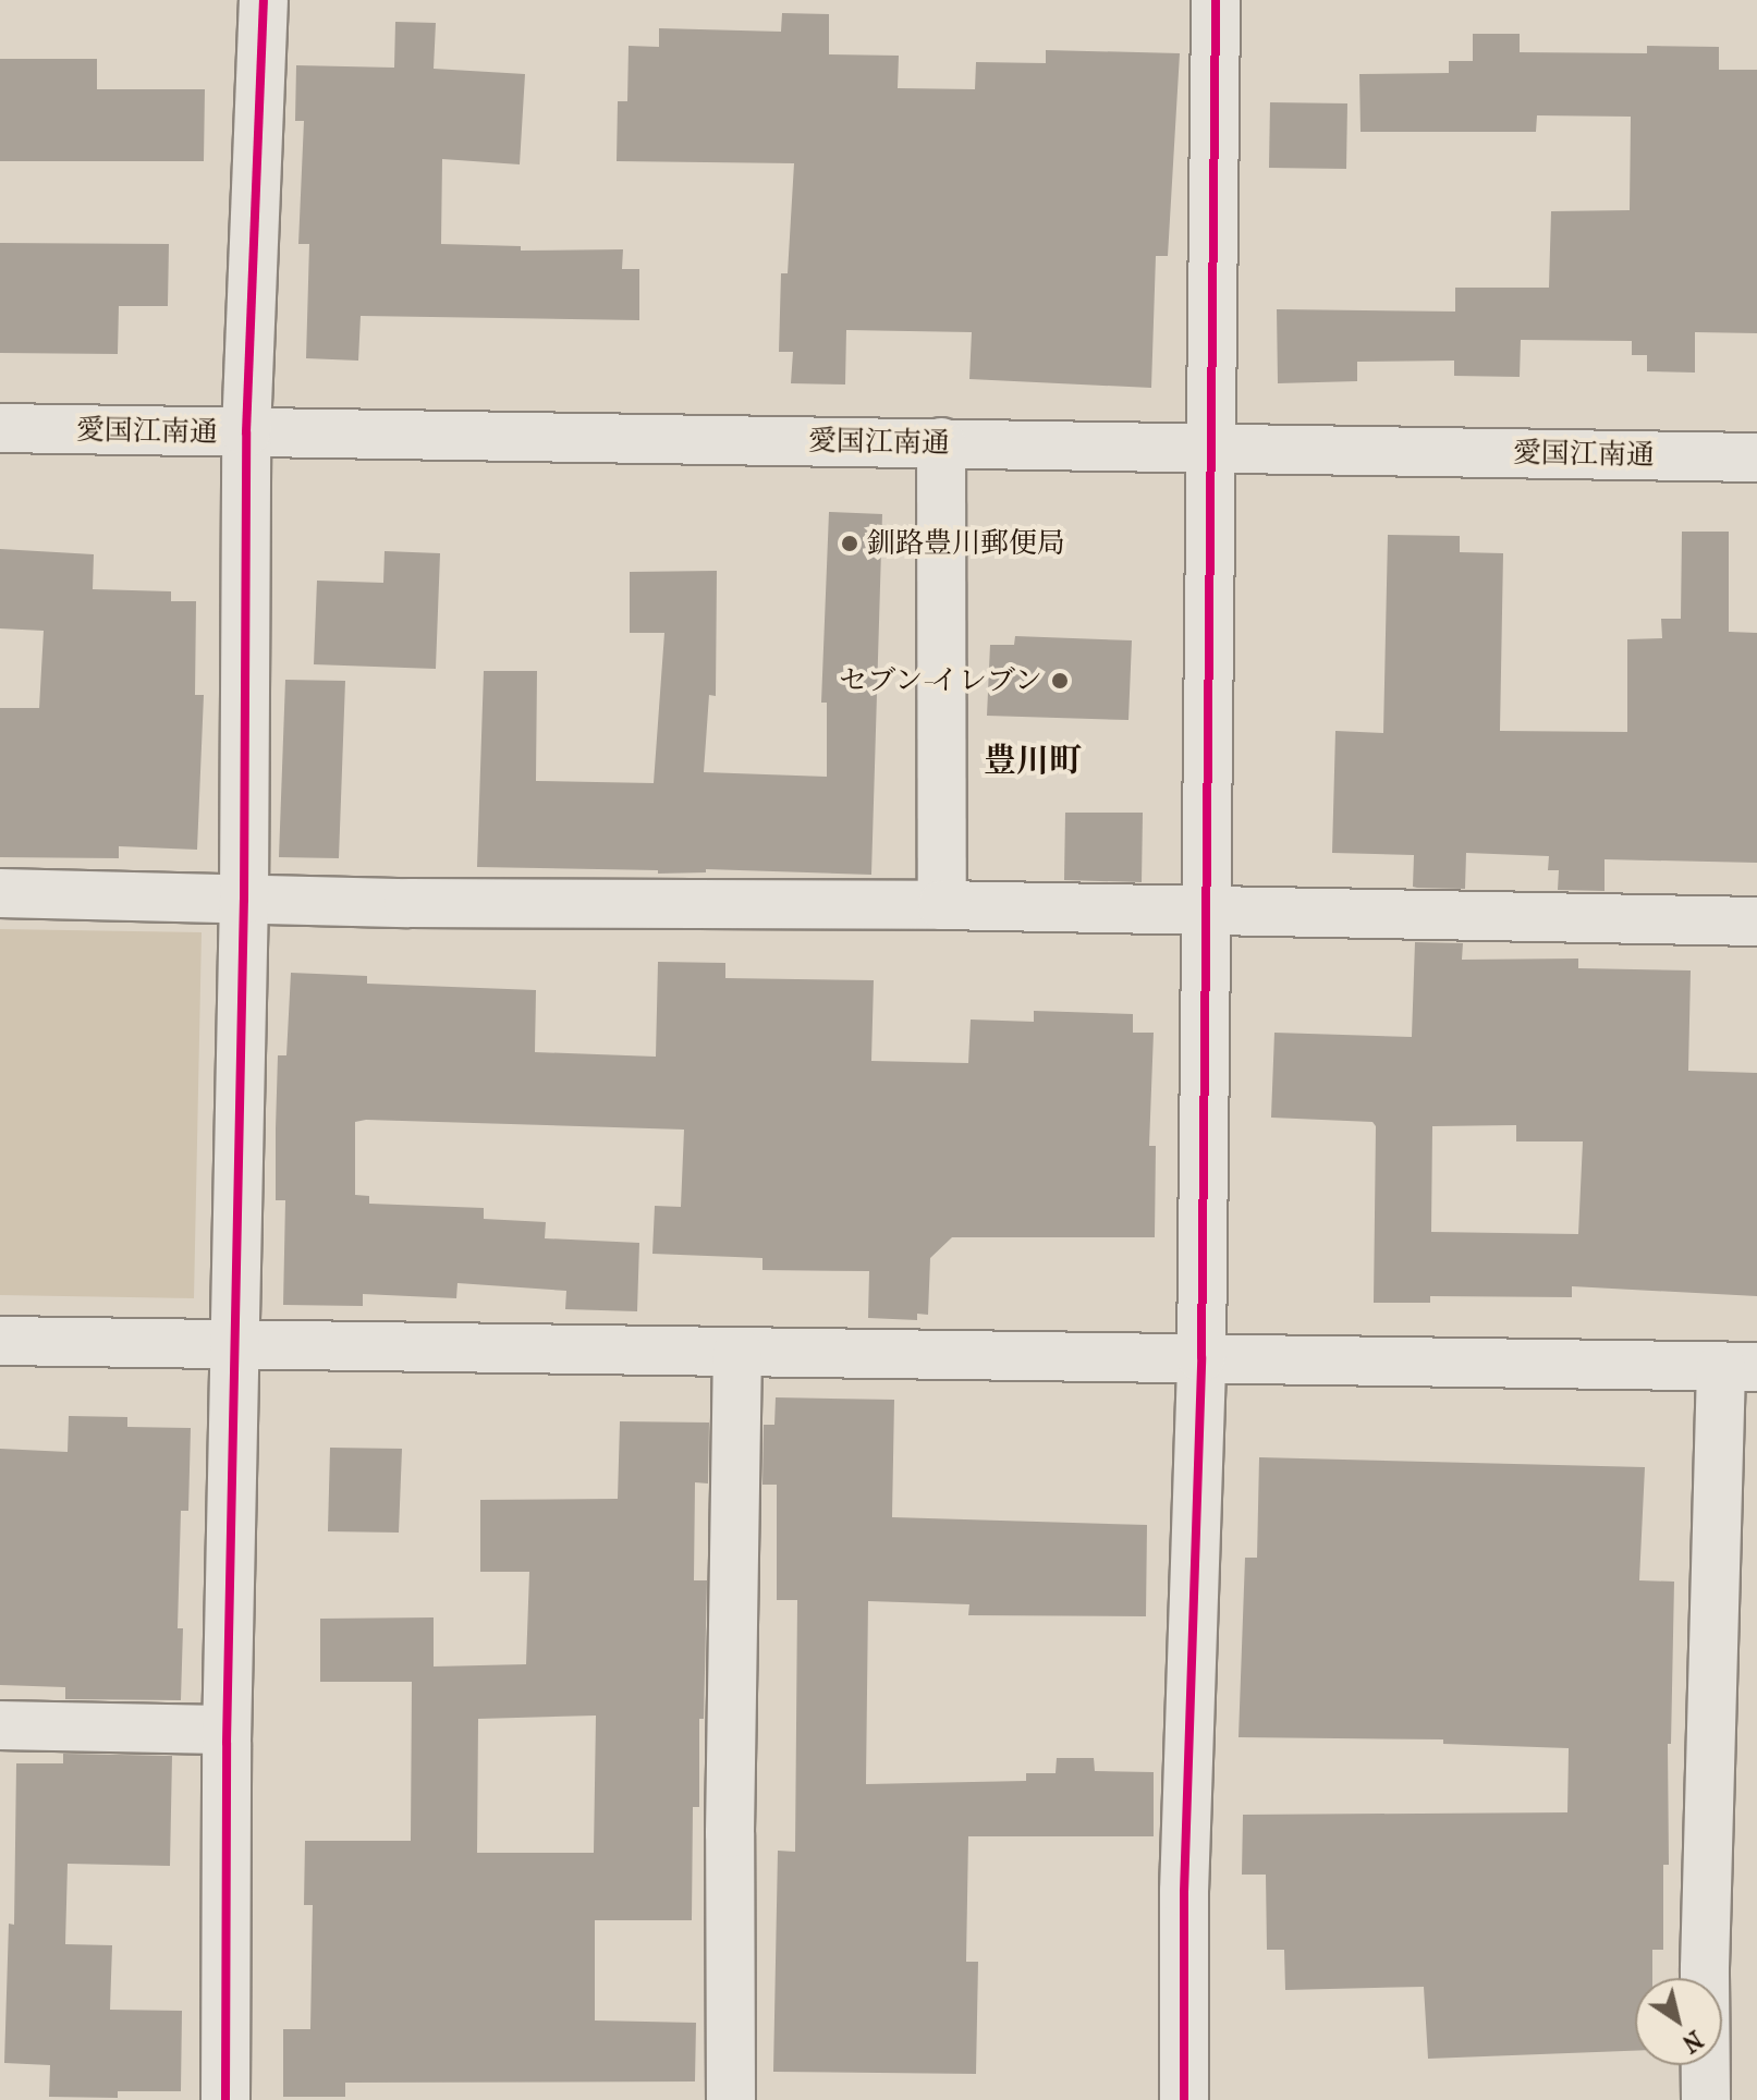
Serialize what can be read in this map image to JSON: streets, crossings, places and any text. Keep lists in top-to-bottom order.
{
  "streets": {
    "street": ["愛国江南通"]
  },
  "districts": ["豊川町"],
  "places": ["釧路豊川郵便局", "セブン-イレブン"],
  "north": "bottom right"
}
